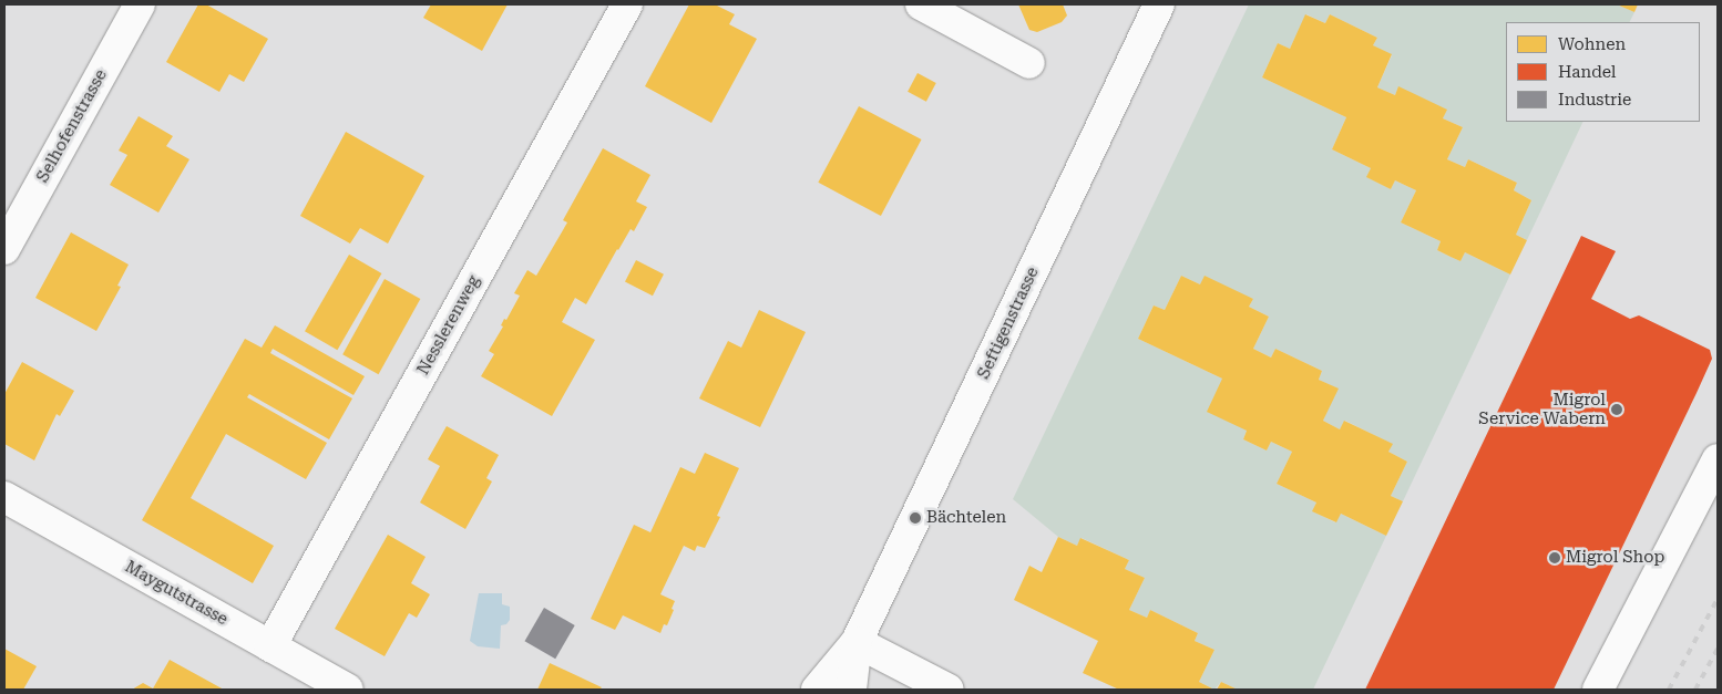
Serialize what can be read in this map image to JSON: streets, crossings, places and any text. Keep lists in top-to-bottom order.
{
  "streets": {
    "street": [
      "Selhofenstrasse",
      "Seftigenstrasse",
      "Nesslerenweg",
      "Maygutstrasse"
    ]
  },
  "crossings": [
    ["Nesslerenweg", "Maygutstrasse"]
  ],
  "places": ["Migrol Service Wabern", "Bächtelen", "Migrol Shop"],
  "legend": ["Wohnen", "Handel", "Industrie"]
}
